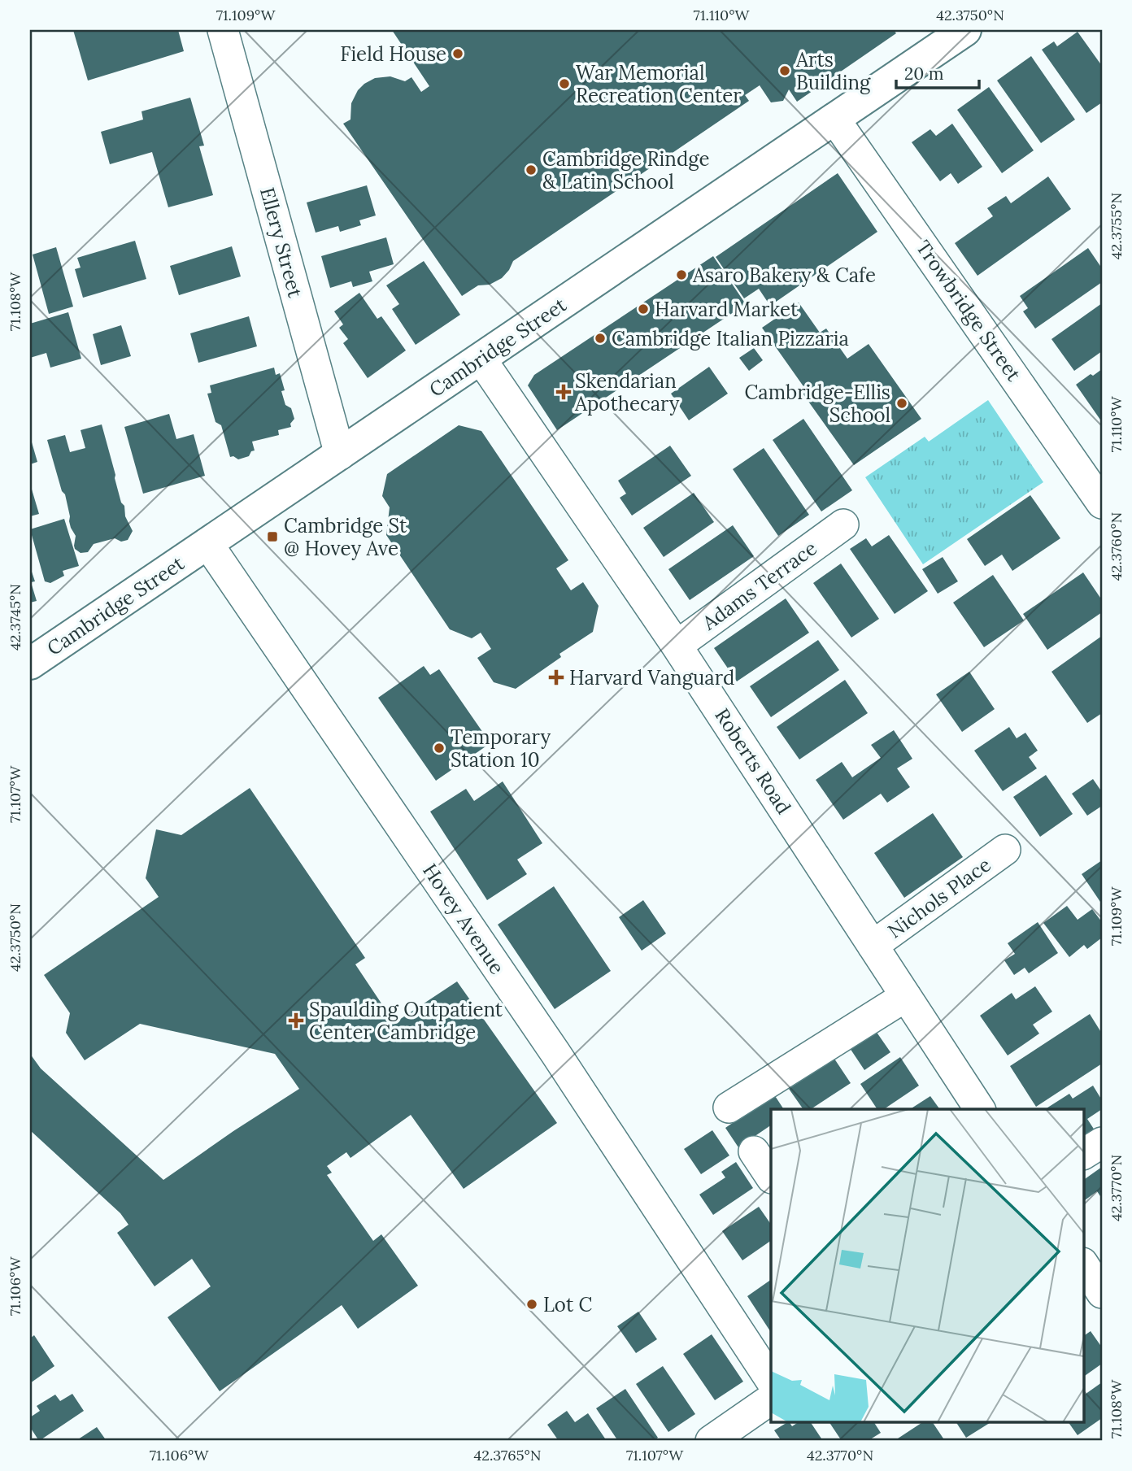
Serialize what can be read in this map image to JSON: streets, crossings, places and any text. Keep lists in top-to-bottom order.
{
  "streets": {
    "main road": ["Cambridge Street"],
    "street": [
      "Ellery Street",
      "Trowbridge Street",
      "Adams Terrace",
      "Roberts Road",
      "Nichols Place",
      "Hovey Avenue"
    ]
  },
  "crossings": [
    ["Ellery Street", "Cambridge Street"],
    ["Trowbridge Street", "Cambridge Street"],
    ["Cambridge Street", "Roberts Road"],
    ["Cambridge Street", "Hovey Avenue"],
    ["Adams Terrace", "Roberts Road"],
    ["Roberts Road", "Nichols Place"]
  ],
  "places": {
    "other": [
      "Field House",
      "Arts Building",
      "War Memorial Recreation Center",
      "Cambridge Rindge & Latin School",
      "Asaro Bakery & Cafe",
      "Harvard Market",
      "Cambridge Italian Pizzaria",
      "Cambridge-Ellis School",
      "Temporary Station 10",
      "Lot C"
    ],
    "health": ["Skendarian Apothecary", "Harvard Vanguard", "Spaulding Outpatient Center Cambridge"],
    "transit": ["Cambridge St @ Hovey Ave"]
  },
  "scale_bar": "20 m",
  "coordinates": [
    "71.109°W",
    "71.110°W",
    "42.3750°N",
    "42.3755°N",
    "71.108°W",
    "42.3760°N",
    "42.3745°N",
    "71.107°W",
    "42.3770°N",
    "71.106°W",
    "42.3765°N"
  ]
}
